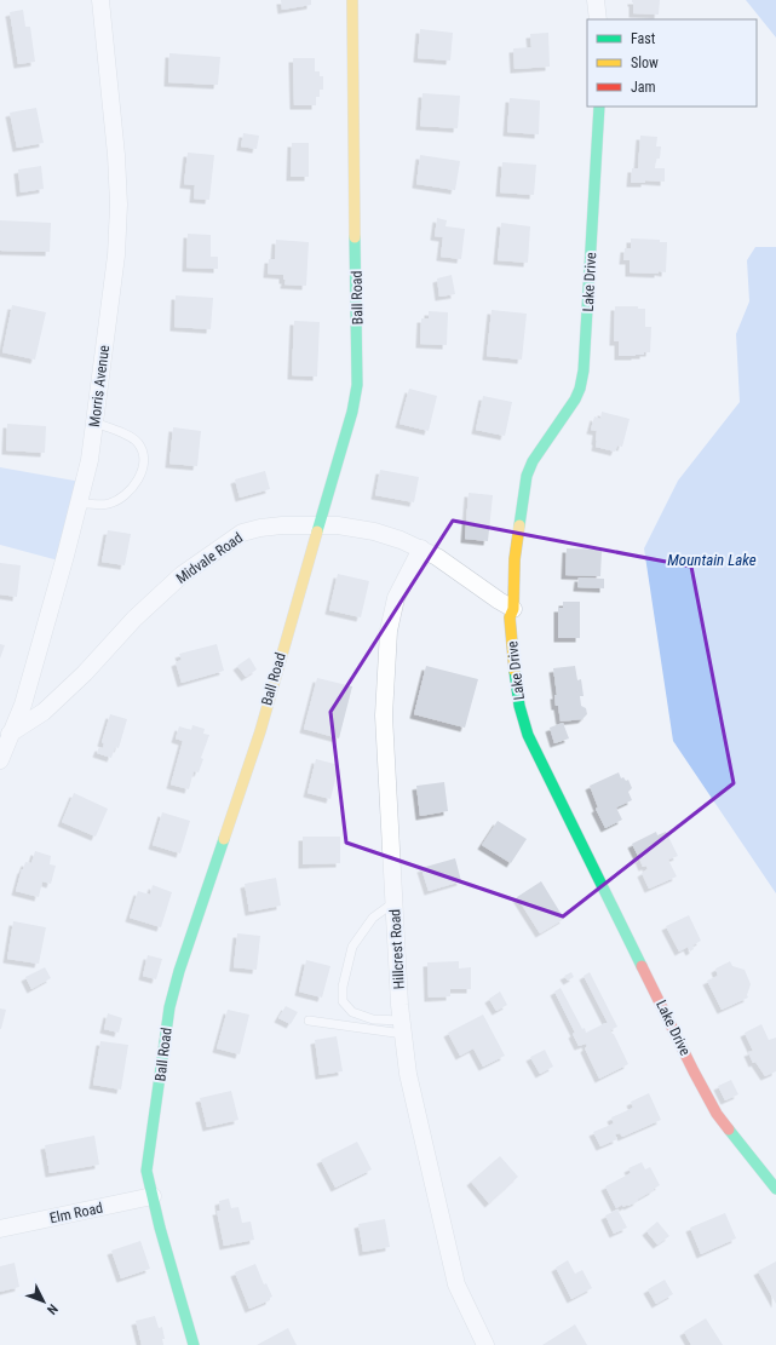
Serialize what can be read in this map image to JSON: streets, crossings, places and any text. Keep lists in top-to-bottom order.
{
  "streets": {
    "street": [
      "Lake Drive",
      "Ball Road",
      "Morris Avenue",
      "Midvale Road",
      "Hillcrest Road",
      "Elm Road"
    ]
  },
  "crossings": [
    ["Lake Drive", "Midvale Road"],
    ["Ball Road", "Midvale Road"],
    ["Ball Road", "Elm Road"],
    ["Morris Avenue", "Midvale Road"],
    ["Midvale Road", "Hillcrest Road"]
  ],
  "water": ["Mountain Lake"],
  "legend": ["Fast", "Slow", "Jam"],
  "north": "bottom right"
}
